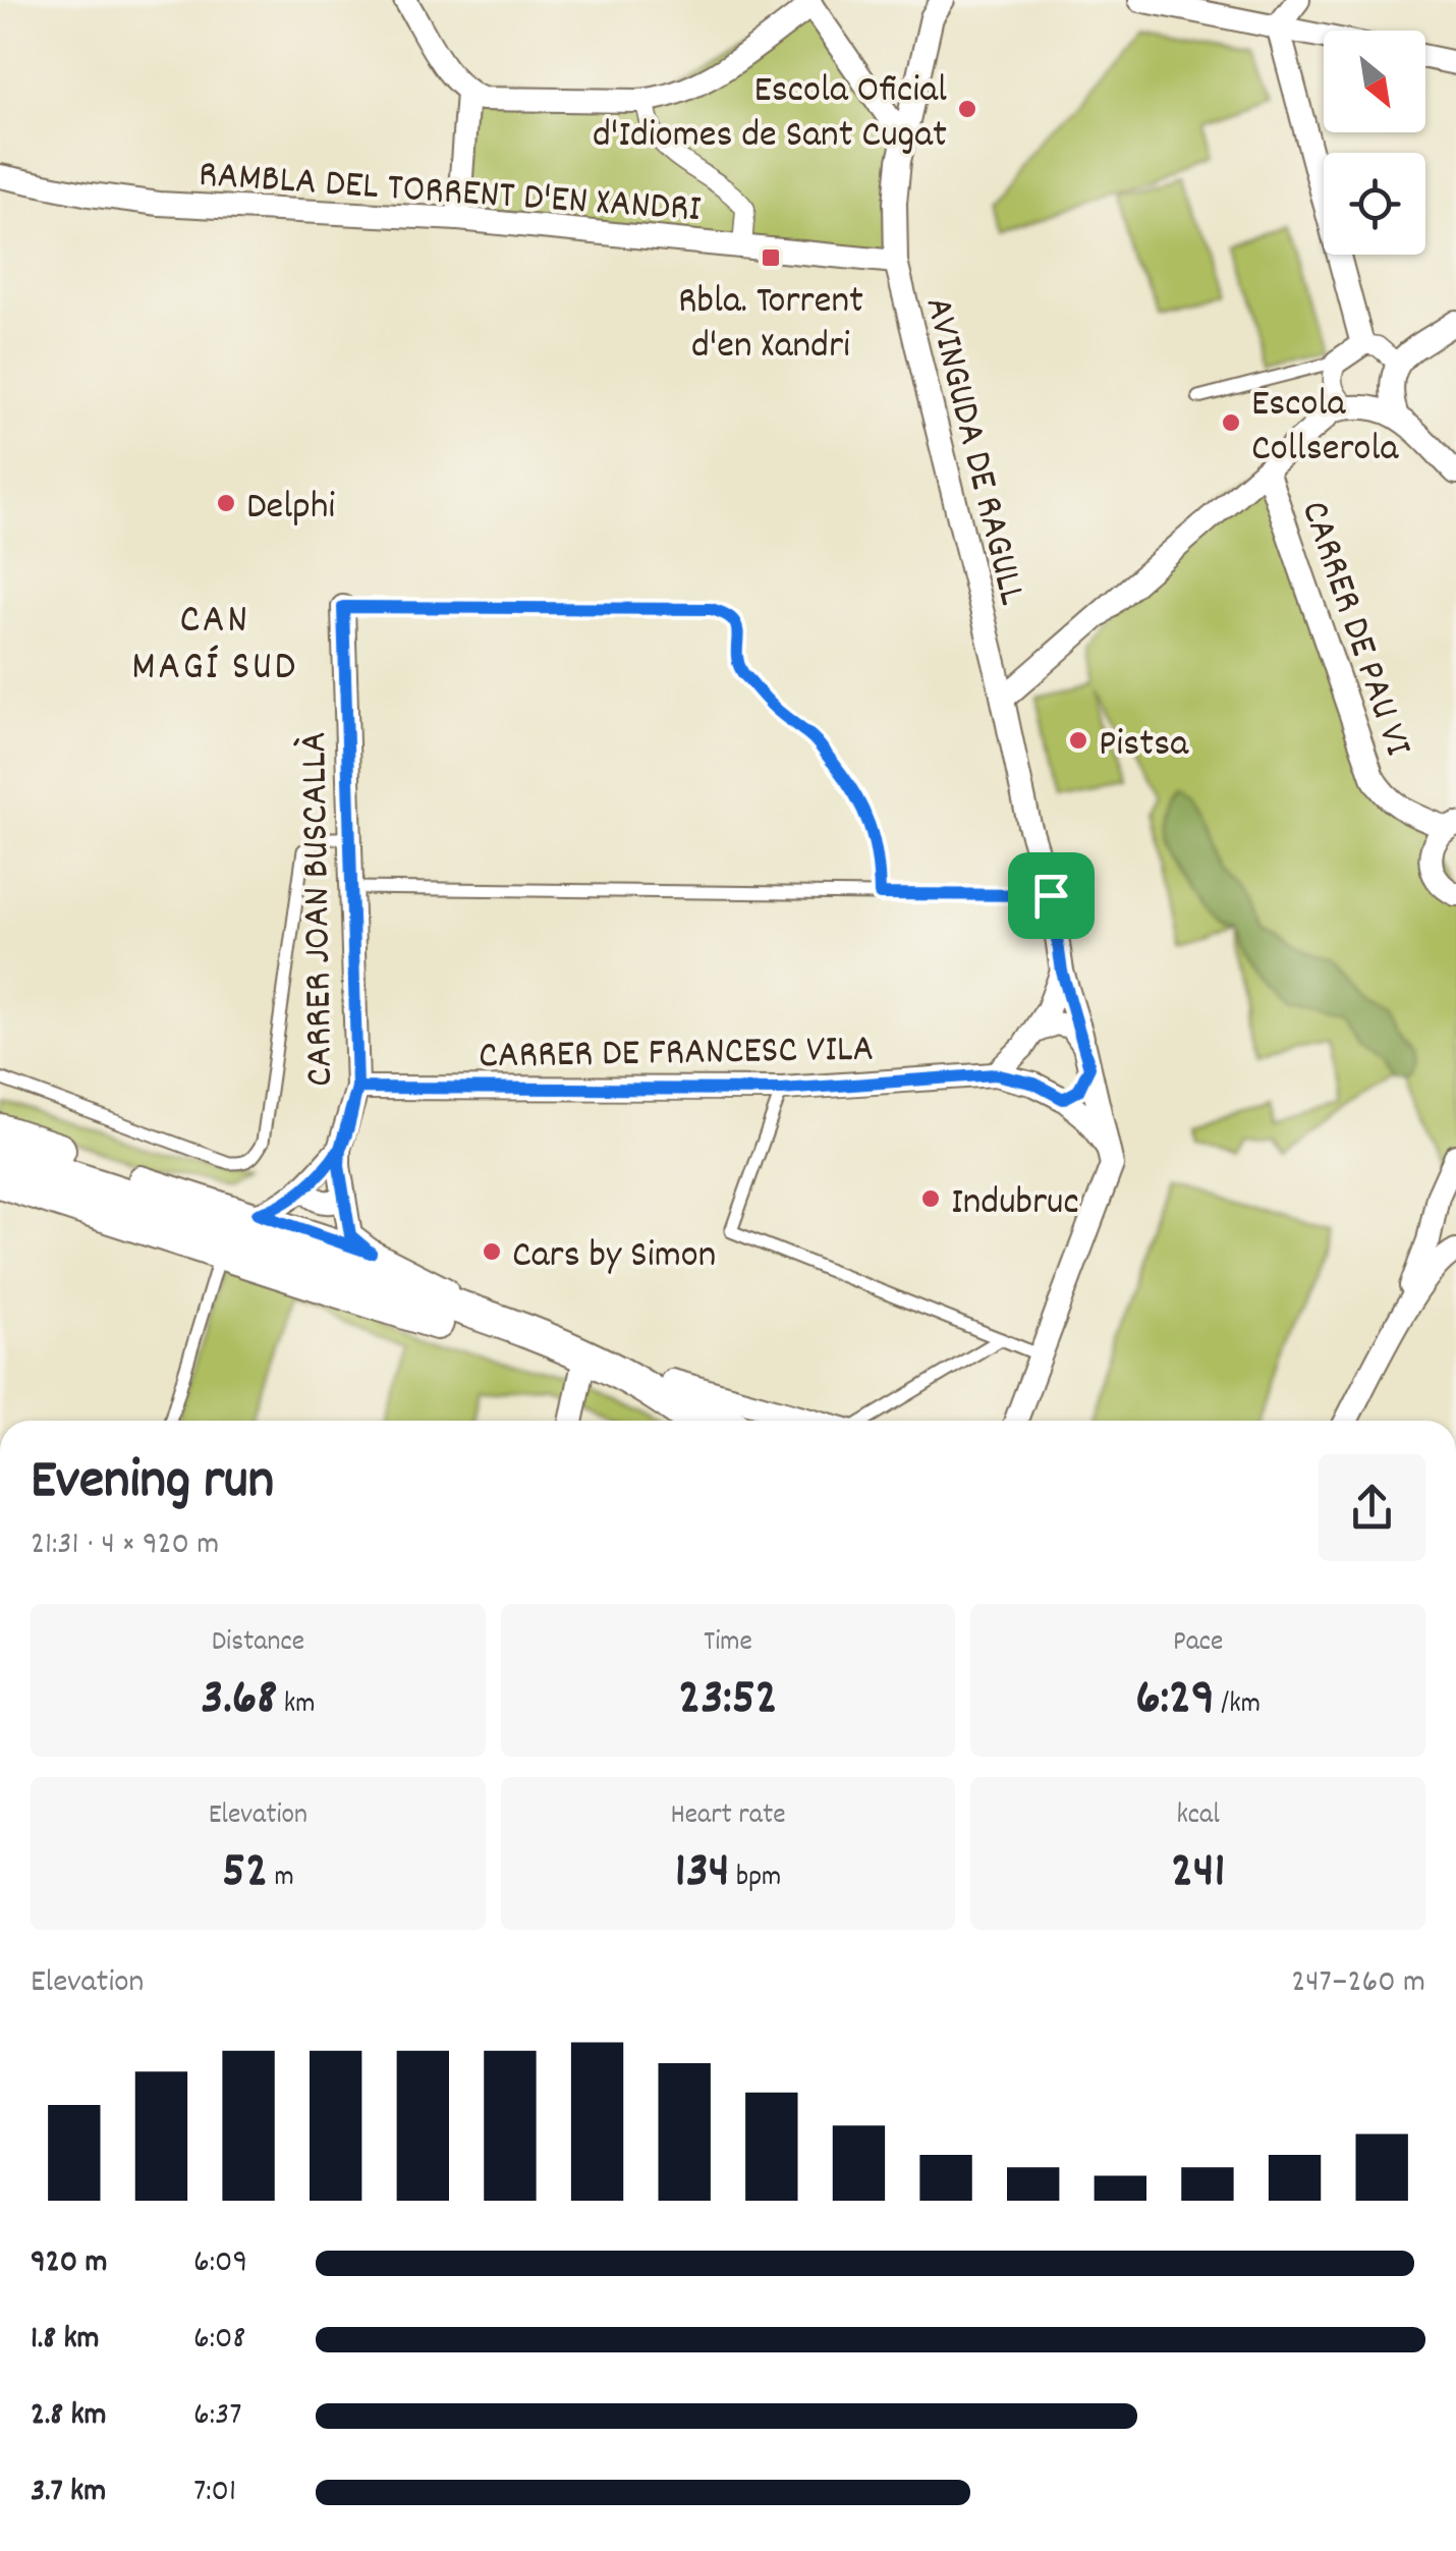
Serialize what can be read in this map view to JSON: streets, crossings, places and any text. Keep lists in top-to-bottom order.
{
  "streets": {
    "street": [
      "RAMBLA DEL TORRENT D'EN XANDRI",
      "AVINGUDA DE RAGULL",
      "CARRER DE PAU VI",
      "CARRER JOAN BUSCALLÀ",
      "CARRER DE FRANCESC VILA"
    ]
  },
  "crossings": [
    ["RAMBLA DEL TORRENT D'EN XANDRI", "AVINGUDA DE RAGULL"],
    ["CARRER JOAN BUSCALLÀ", "CARRER DE FRANCESC VILA"]
  ],
  "districts": ["CAN MAGÍ SUD"],
  "places": {
    "other": [
      "Escola Oficial d'Idiomes de Sant Cugat",
      "Escola Collserola",
      "Delphi",
      "Pistsa",
      "Indubruc",
      "Cars by Simon"
    ],
    "transit": ["Rbla. Torrent d'en Xandri"]
  },
  "north": "bottom right",
  "page": {
    "heading": ["Evening run", "21:31 · 4 × 920 m"],
    "stats": [
      ["Distance", "3.68 km"],
      ["Time", "23:52"],
      ["Pace", "6:29 /km"],
      ["Elevation", "52 m"],
      ["Heart rate", "134 bpm"],
      ["kcal", "241"]
    ],
    "chart": ["Elevation", "247–260 m"],
    "list": [
      {
        "name": "920 m",
        "note": "6:09"
      },
      {
        "name": "1.8 km",
        "note": "6:08"
      },
      {
        "name": "2.8 km",
        "note": "6:37"
      },
      {
        "name": "3.7 km",
        "note": "7:01"
      }
    ]
  }
}
